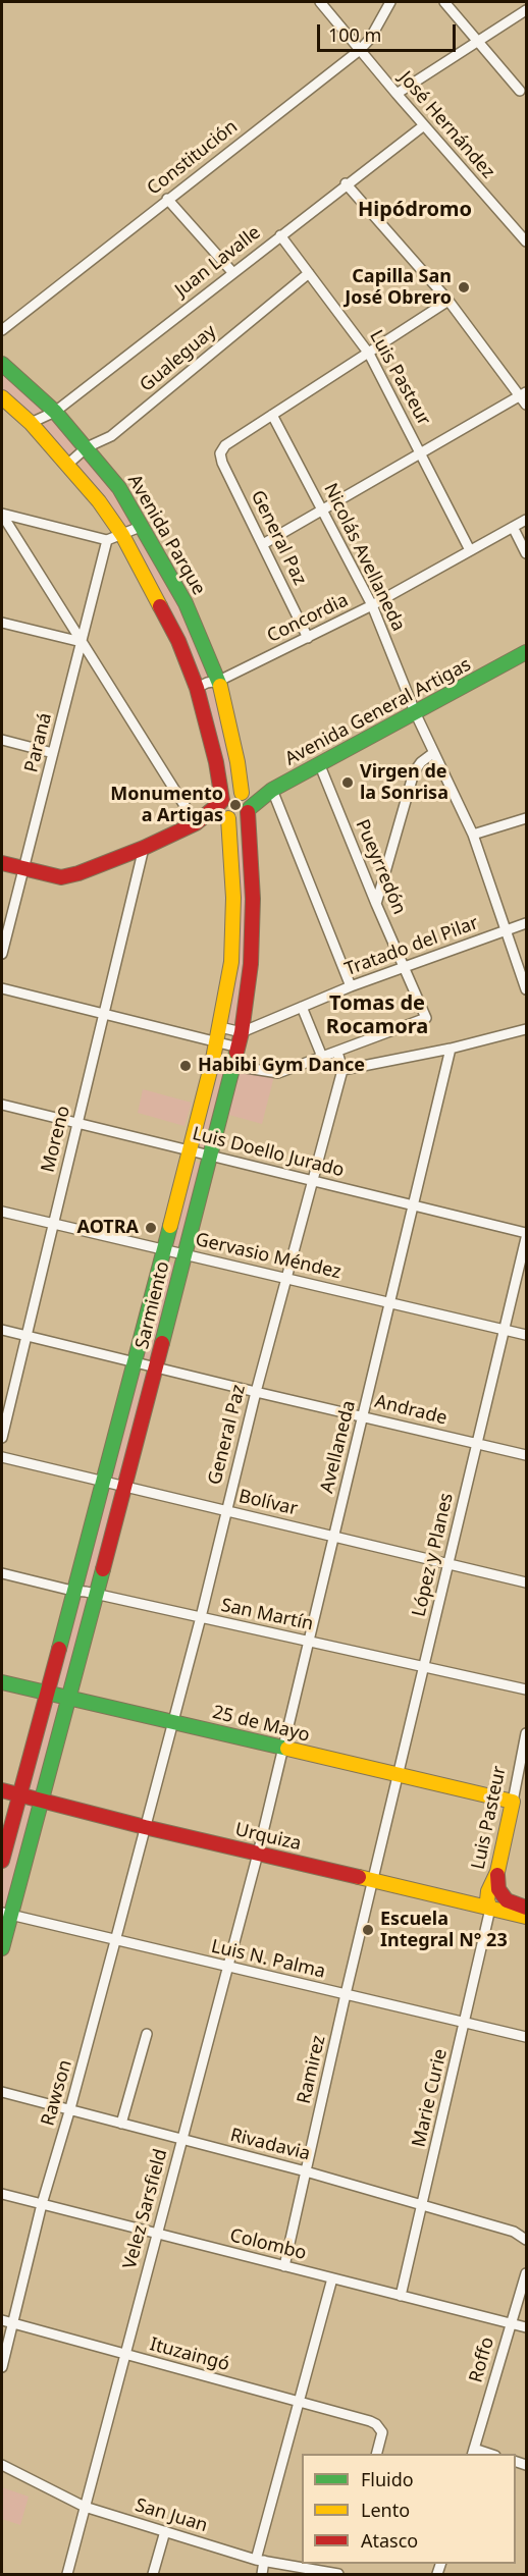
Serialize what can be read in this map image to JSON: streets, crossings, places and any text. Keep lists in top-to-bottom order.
{
  "streets": {
    "main road": [
      "Luis Pasteur",
      "Avenida Parque",
      "Avenida General Artigas",
      "Sarmiento",
      "25 de Mayo",
      "Urquiza"
    ],
    "street": [
      "José Hernández",
      "Constitución",
      "Juan Lavalle",
      "Gualeguay",
      "General Paz",
      "Nicolás Avellaneda",
      "Concordia",
      "Paraná",
      "Pueyrredón",
      "Tratado del Pilar",
      "Moreno",
      "Luis Doello Jurado",
      "Gervasio Méndez",
      "Andrade",
      "Avellaneda",
      "Bolívar",
      "López y Planes",
      "San Martín",
      "Luis N. Palma",
      "Ramirez",
      "Rawson",
      "Marie Curie",
      "Rivadavia",
      "Velez Sarsfield",
      "Colombo",
      "Ituzaingó",
      "Roffo",
      "San Juan"
    ]
  },
  "crossings": [
    ["José Hernández", "Constitución"],
    ["José Hernández", "Juan Lavalle"],
    ["Juan Lavalle", "Luis Pasteur"],
    ["Juan Lavalle", "Avenida Parque"],
    ["Gualeguay", "Luis Pasteur"],
    ["Gualeguay", "Avenida Parque"],
    ["Luis Pasteur", "Concordia"],
    ["Luis Pasteur", "25 de Mayo"],
    ["Luis Pasteur", "Urquiza"],
    ["Luis Pasteur", "Marie Curie"],
    ["Avenida Parque", "Concordia"],
    ["Avenida Parque", "Avenida General Artigas"],
    ["Avenida Parque", "Sarmiento"],
    ["General Paz", "Nicolás Avellaneda"],
    ["General Paz", "Concordia"],
    ["General Paz", "Luis Doello Jurado"],
    ["General Paz", "Gervasio Méndez"],
    ["General Paz", "Andrade"],
    ["General Paz", "Bolívar"],
    ["General Paz", "San Martín"],
    ["General Paz", "25 de Mayo"],
    ["General Paz", "Urquiza"],
    ["General Paz", "Rawson"],
    ["Nicolás Avellaneda", "Concordia"],
    ["Nicolás Avellaneda", "Avenida General Artigas"],
    ["Nicolás Avellaneda", "Tratado del Pilar"],
    ["Avenida General Artigas", "Pueyrredón"],
    ["Avenida General Artigas", "Sarmiento"],
    ["Pueyrredón", "Tratado del Pilar"],
    ["Tratado del Pilar", "Sarmiento"],
    ["Moreno", "Luis Doello Jurado"],
    ["Moreno", "Gervasio Méndez"],
    ["Moreno", "Andrade"],
    ["Luis Doello Jurado", "Sarmiento"],
    ["Luis Doello Jurado", "Avellaneda"],
    ["Gervasio Méndez", "Sarmiento"],
    ["Gervasio Méndez", "Avellaneda"],
    ["Gervasio Méndez", "López y Planes"],
    ["Sarmiento", "Andrade"],
    ["Sarmiento", "Bolívar"],
    ["Sarmiento", "San Martín"],
    ["Sarmiento", "25 de Mayo"],
    ["Sarmiento", "Urquiza"],
    ["Sarmiento", "Luis N. Palma"],
    ["Andrade", "Avellaneda"],
    ["Andrade", "López y Planes"],
    ["Avellaneda", "Bolívar"],
    ["Avellaneda", "San Martín"],
    ["Avellaneda", "25 de Mayo"],
    ["Avellaneda", "Urquiza"],
    ["Avellaneda", "Velez Sarsfield"],
    ["Bolívar", "López y Planes"],
    ["López y Planes", "San Martín"],
    ["López y Planes", "25 de Mayo"],
    ["López y Planes", "Urquiza"],
    ["López y Planes", "Ramirez"],
    ["Urquiza", "Ramirez"],
    ["Urquiza", "Rawson"],
    ["Urquiza", "Marie Curie"],
    ["Urquiza", "Velez Sarsfield"],
    ["Luis N. Palma", "Ramirez"],
    ["Luis N. Palma", "Rawson"],
    ["Luis N. Palma", "Marie Curie"],
    ["Luis N. Palma", "Velez Sarsfield"],
    ["Ramirez", "Rivadavia"],
    ["Ramirez", "Colombo"],
    ["Rawson", "Rivadavia"],
    ["Rawson", "Colombo"],
    ["Rawson", "Ituzaingó"],
    ["Marie Curie", "Rivadavia"],
    ["Marie Curie", "Colombo"],
    ["Rivadavia", "Velez Sarsfield"],
    ["Velez Sarsfield", "Colombo"],
    ["Velez Sarsfield", "Ituzaingó"],
    ["Velez Sarsfield", "San Juan"],
    ["Colombo", "Roffo"]
  ],
  "districts": ["Hipódromo", "Tomas de Rocamora"],
  "places": [
    "Capilla San José Obrero",
    "Virgen de la Sonrisa",
    "Monumento a Artigas",
    "Habibi Gym Dance",
    "AOTRA",
    "Escuela Integral N° 23"
  ],
  "legend": ["Fluido", "Lento", "Atasco"],
  "scale_bar": "100 m"
}
